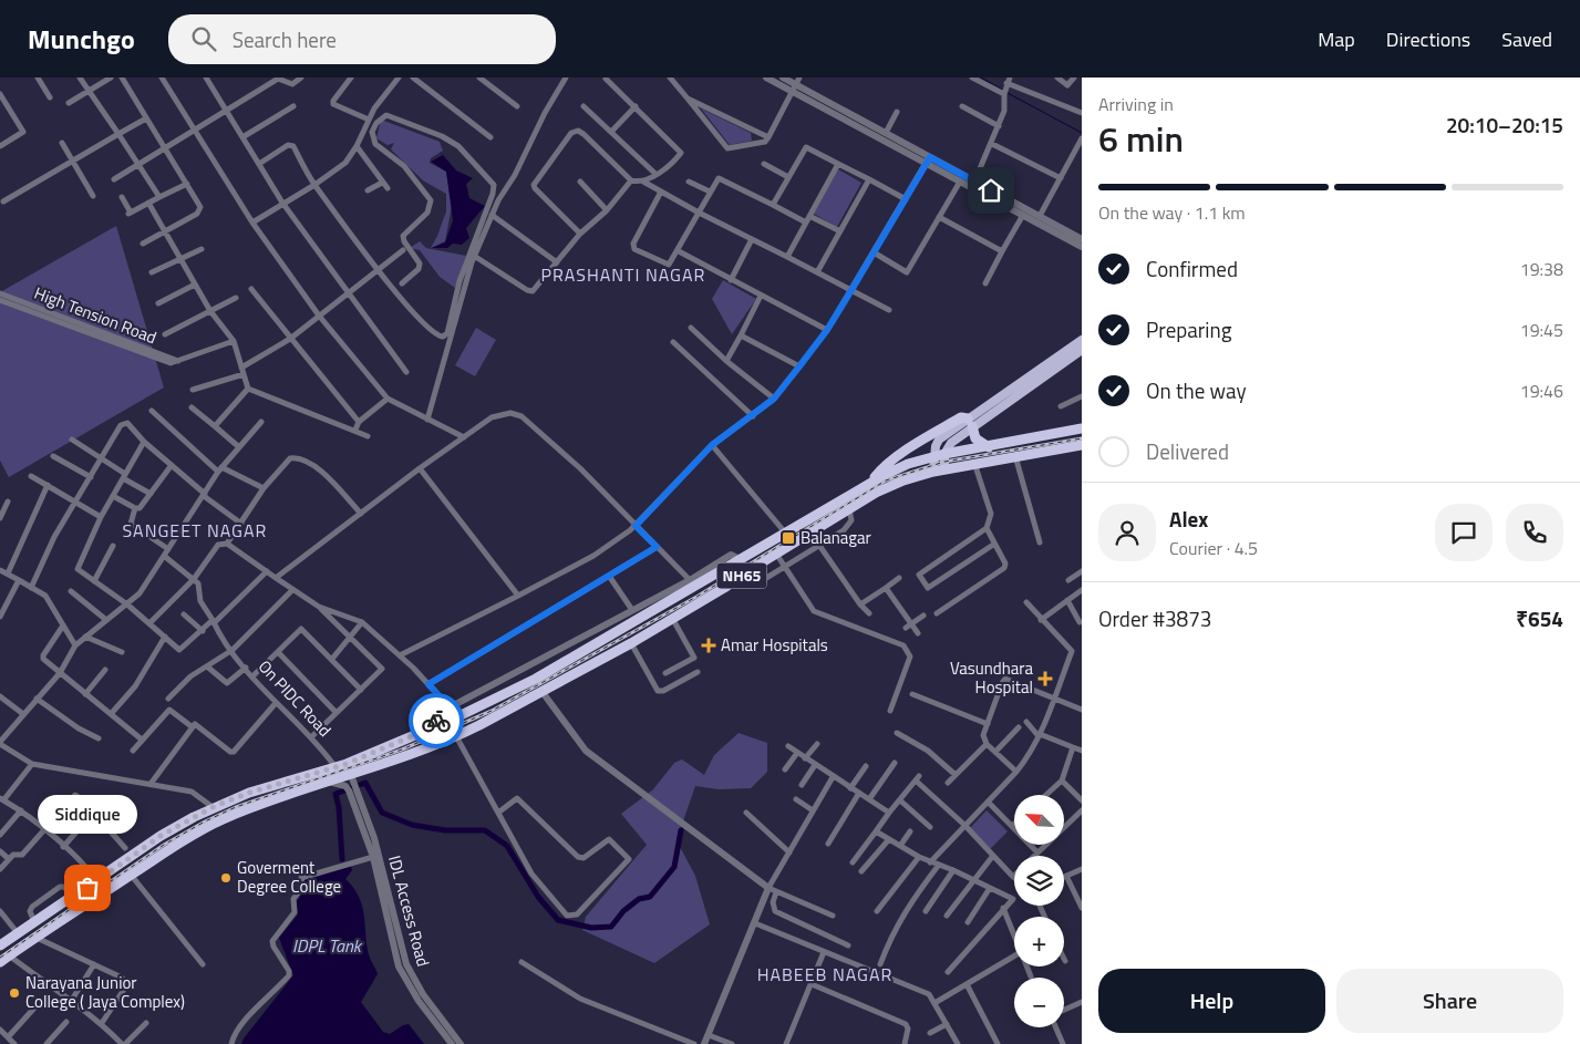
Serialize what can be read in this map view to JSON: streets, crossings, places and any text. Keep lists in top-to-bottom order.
{
  "streets": {
    "highway": ["NH65"],
    "street": ["High Tension Road", "On PIDC Road", "IDL Access Road"]
  },
  "crossings": [
    ["NH65", "On PIDC Road"],
    ["NH65", "IDL Access Road"]
  ],
  "districts": ["PRASHANTI NAGAR", "SANGEET NAGAR", "HABEEB NAGAR"],
  "water": ["IDPL Tank"],
  "places": {
    "transit": ["Balanagar"],
    "health": ["Amar Hospitals", "Vasundhara Hospital"],
    "other": ["Goverment Degree College", "Siddique", "Narayana Junior College ( Jaya Complex)"]
  },
  "north": "top left",
  "page": {
    "header": "Munchgo",
    "search": "Search here",
    "nav": ["Map", "Directions", "Saved"],
    "heading": ["6 min", "Arriving in", "20:10–20:15"],
    "panel": [
      "Alex",
      "Courier · 4.5",
      "Order #3873",
      "₹654"
    ],
    "bar": "On the way · 1.1 km",
    "list": [
      ["Confirmed", "19:38"],
      ["Preparing", "19:45"],
      ["On the way", "19:46"],
      "Delivered"
    ],
    "map_buttons": ["+", "−"],
    "bubble": "Siddique",
    "buttons": ["Help", "Share"]
  }
}
